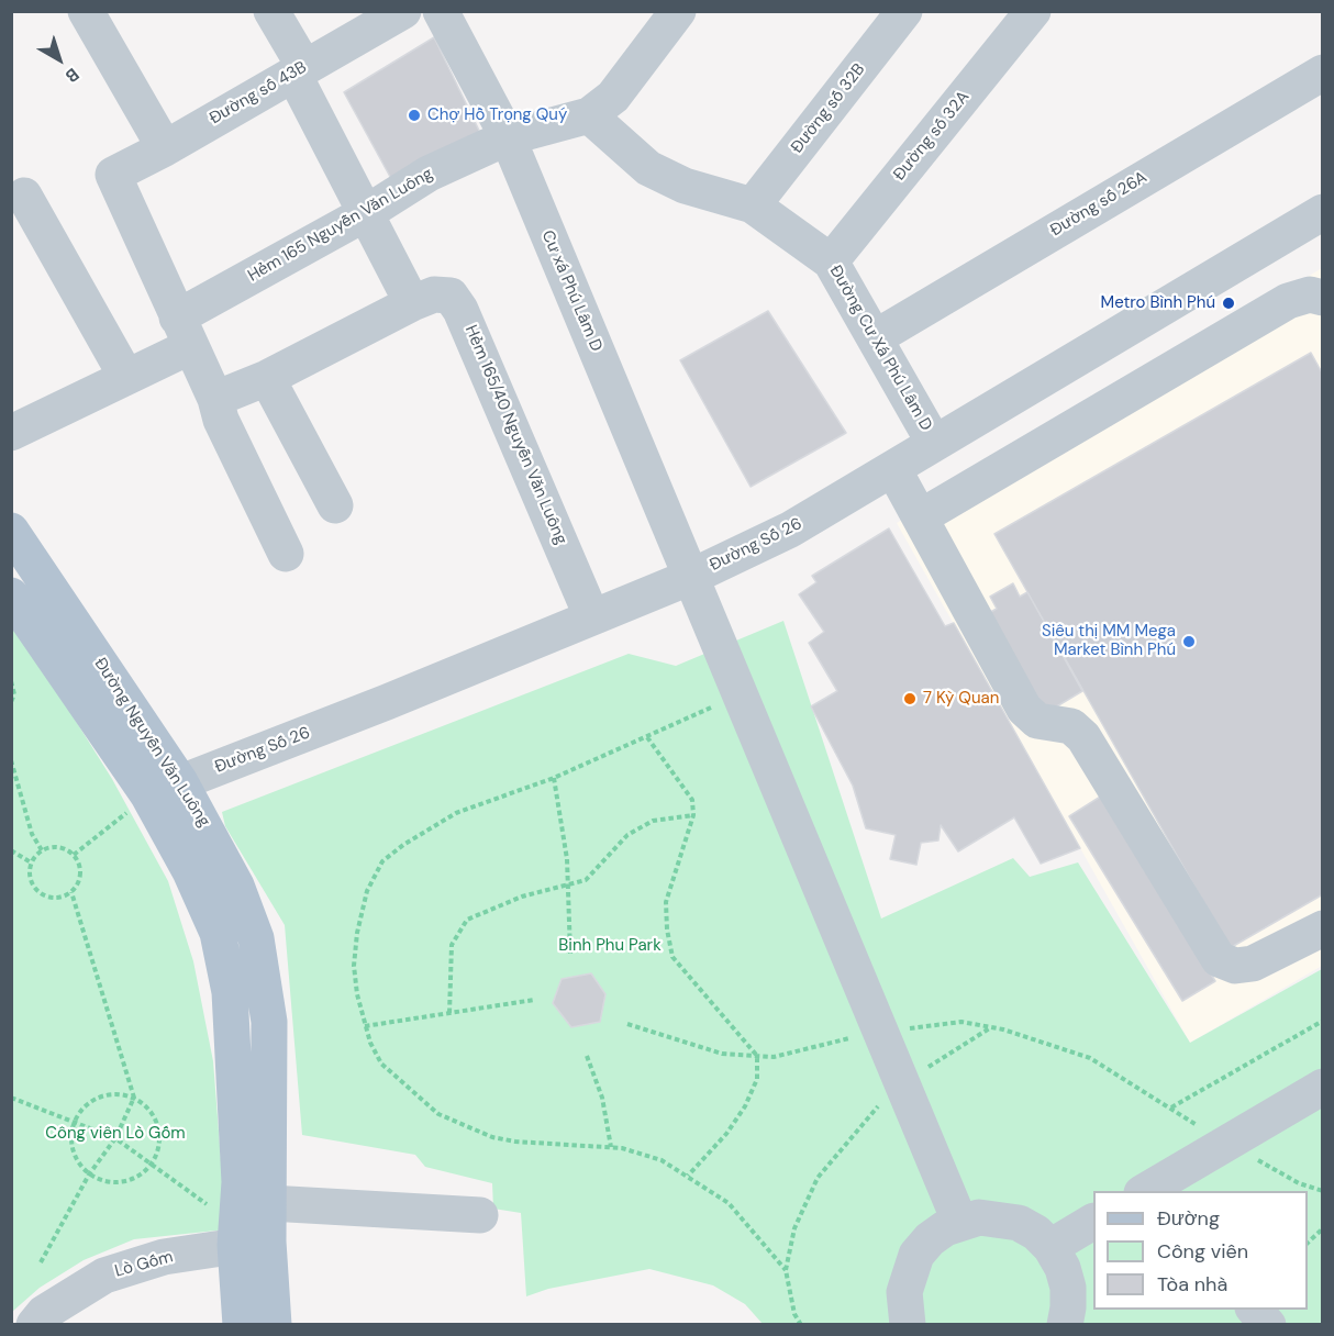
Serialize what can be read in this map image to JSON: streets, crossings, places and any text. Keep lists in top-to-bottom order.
{
  "streets": {
    "main road": ["Đường Nguyễn Văn Luông"],
    "street": [
      "Đường số 43B",
      "Đường số 32B",
      "Đường số 32A",
      "Đường số 26A",
      "Hẻm 165 Nguyễn Văn Luông",
      "Cư xá Phú Lâm D",
      "Đường Cư Xá Phú Lâm D",
      "Hẻm 165/40 Nguyễn Văn Luông",
      "Đường Số 26",
      "Lò Gốm"
    ]
  },
  "crossings": [
    ["Đường số 43B", "Hẻm 165 Nguyễn Văn Luông"],
    ["Đường số 32B", "Đường Cư Xá Phú Lâm D"],
    ["Đường số 32A", "Đường Cư Xá Phú Lâm D"],
    ["Đường số 26A", "Đường Cư Xá Phú Lâm D"],
    ["Hẻm 165 Nguyễn Văn Luông", "Cư xá Phú Lâm D"],
    ["Hẻm 165 Nguyễn Văn Luông", "Đường Cư Xá Phú Lâm D"],
    ["Cư xá Phú Lâm D", "Đường Số 26"],
    ["Đường Cư Xá Phú Lâm D", "Đường Số 26"],
    ["Hẻm 165/40 Nguyễn Văn Luông", "Đường Số 26"],
    ["Đường Số 26", "Đường Nguyễn Văn Luông"],
    ["Đường Nguyễn Văn Luông", "Lò Gốm"]
  ],
  "parks": ["Binh Phu Park", "Công viên Lò Gốm"],
  "places": [
    "Chợ Hồ Trọng Quý",
    "Metro Bình Phú",
    "Siêu thị MM Mega Market Bình Phú",
    "7 Kỳ Quan"
  ],
  "legend": ["Đường", "Công viên", "Tòa nhà"],
  "north": "bottom right"
}
